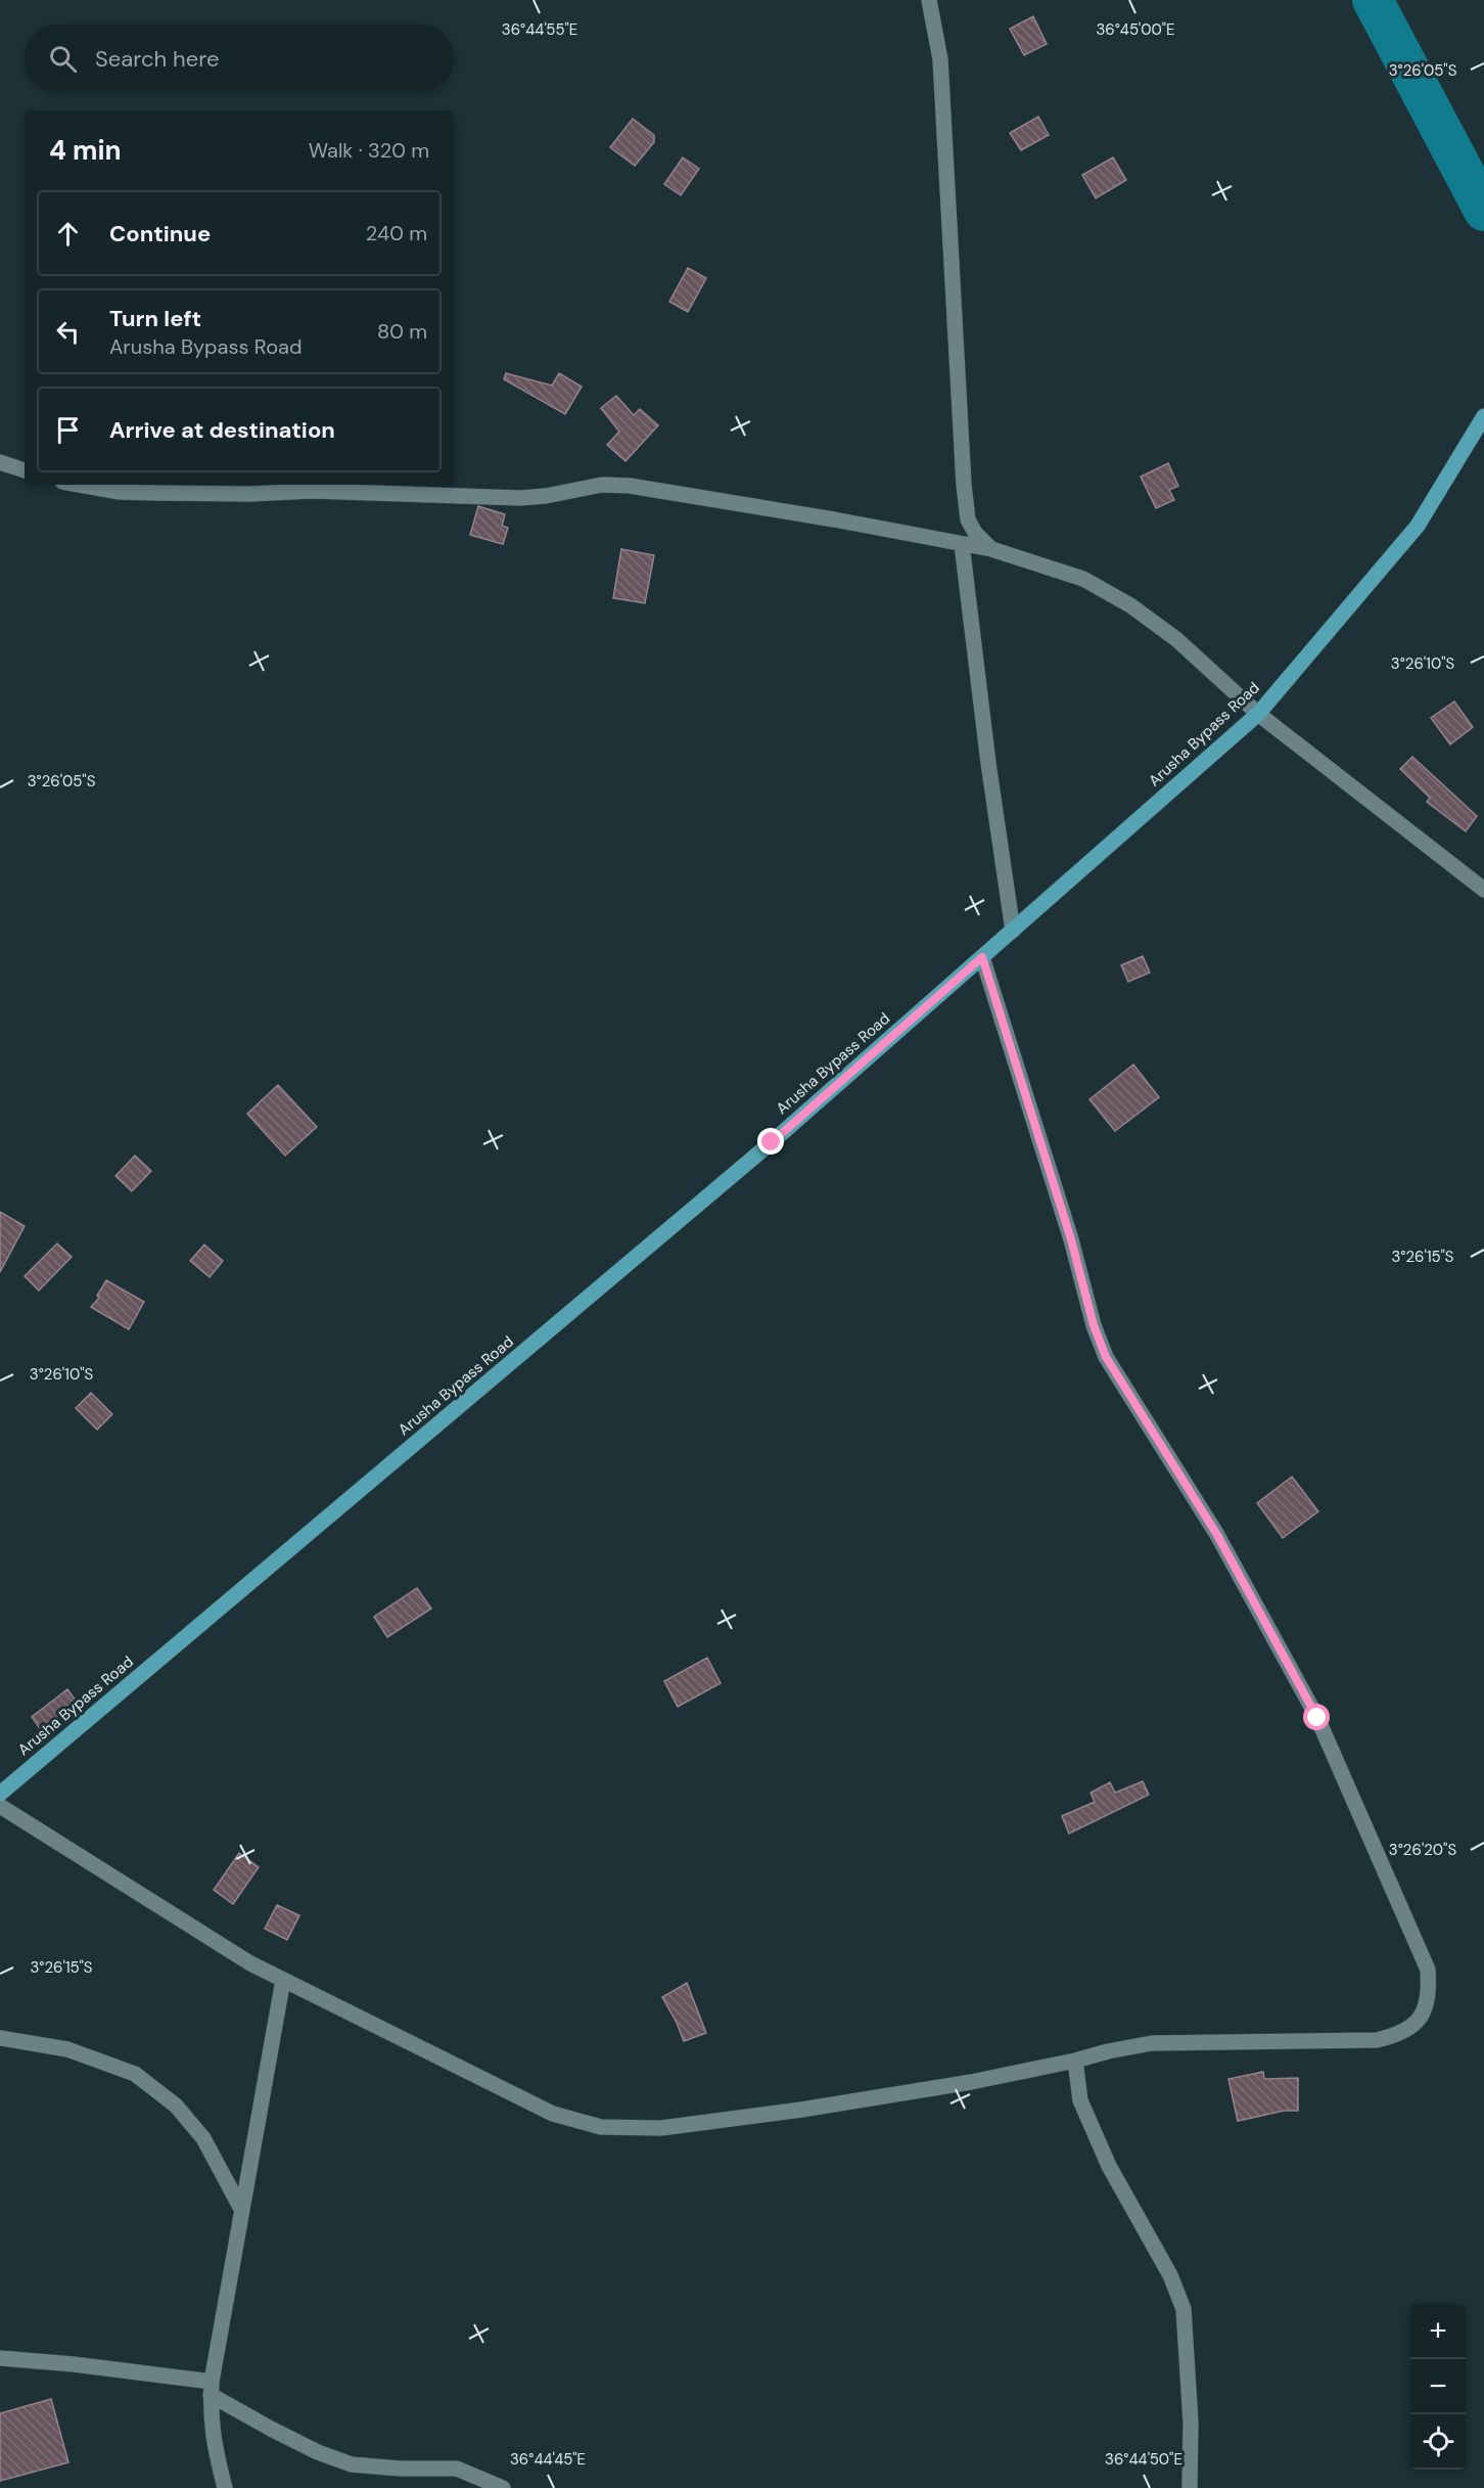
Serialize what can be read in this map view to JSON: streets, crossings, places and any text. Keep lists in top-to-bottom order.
{
  "streets": {
    "main road": ["Arusha Bypass Road"]
  },
  "page": {
    "search": "Search here",
    "heading": ["4 min", "Walk · 320 m"],
    "list": [
      ["Continue", "240 m"],
      ["Turn left", "Arusha Bypass Road", "80 m"],
      "Arrive at destination"
    ],
    "map_buttons": ["+", "−"]
  },
  "coordinates": [
    "36°45'00\"E",
    "36°44'55\"E",
    "3°26'05\"S",
    "3°26'10\"S",
    "3°26'15\"S",
    "3°26'20\"S",
    "36°44'45\"E",
    "36°44'50\"E"
  ]
}
